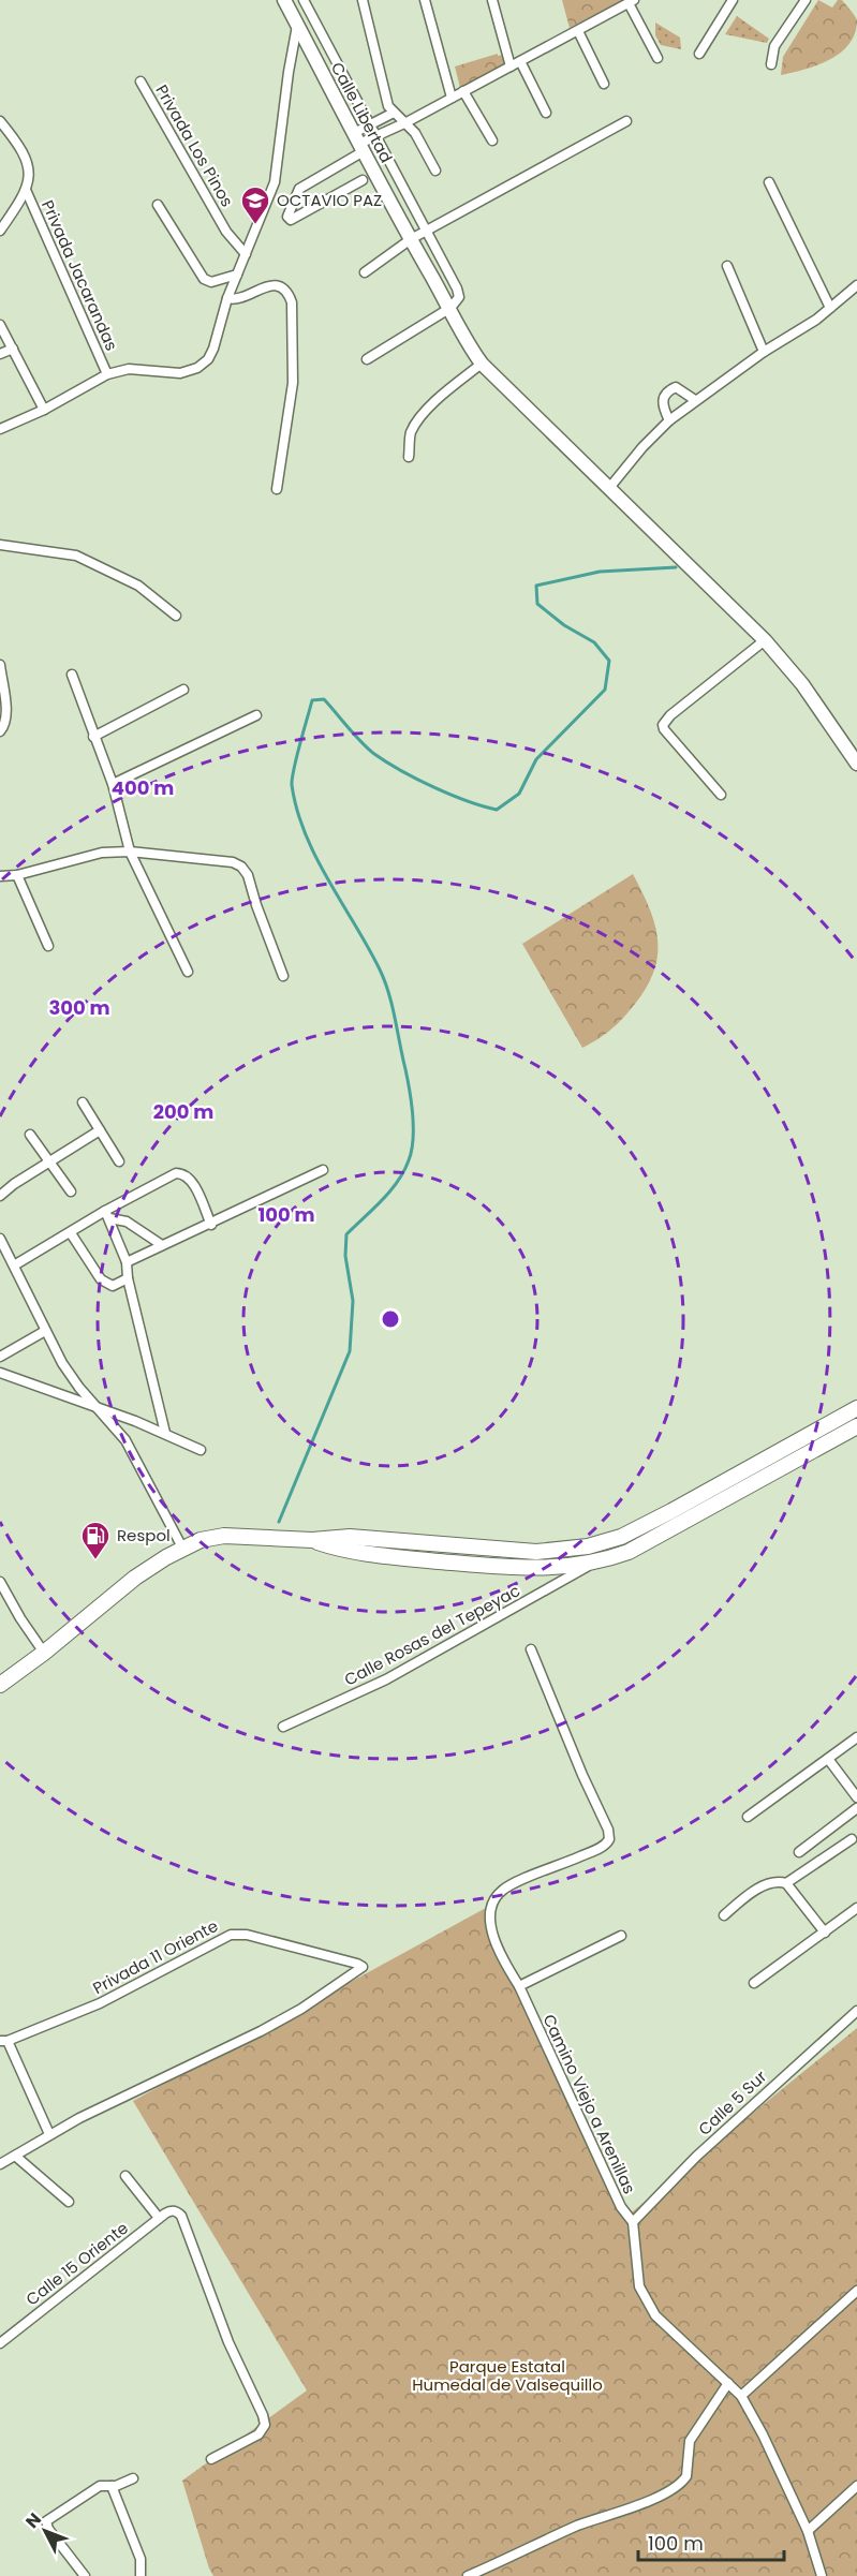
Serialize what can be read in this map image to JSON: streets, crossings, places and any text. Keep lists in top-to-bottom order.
{
  "streets": {
    "main road": ["Calle Libertad"],
    "street": [
      "Privada Los Pinos",
      "Privada Jacarandas",
      "Calle Rosas del Tepeyac",
      "Privada 11 Oriente",
      "Calle 5 Sur",
      "Camino Viejo a Arenillas",
      "Calle 15 Oriente"
    ]
  },
  "crossings": [
    ["Calle 5 Sur", "Camino Viejo a Arenillas"]
  ],
  "parks": ["Parque Estatal Humedal de Valsequillo"],
  "places": {
    "school or university": ["OCTAVIO PAZ"],
    "fuel station": ["Respol"]
  },
  "scale_bar": "100 m",
  "north": "top left",
  "rings": [
    "400 m",
    "300 m",
    "200 m",
    "100 m"
  ]
}
